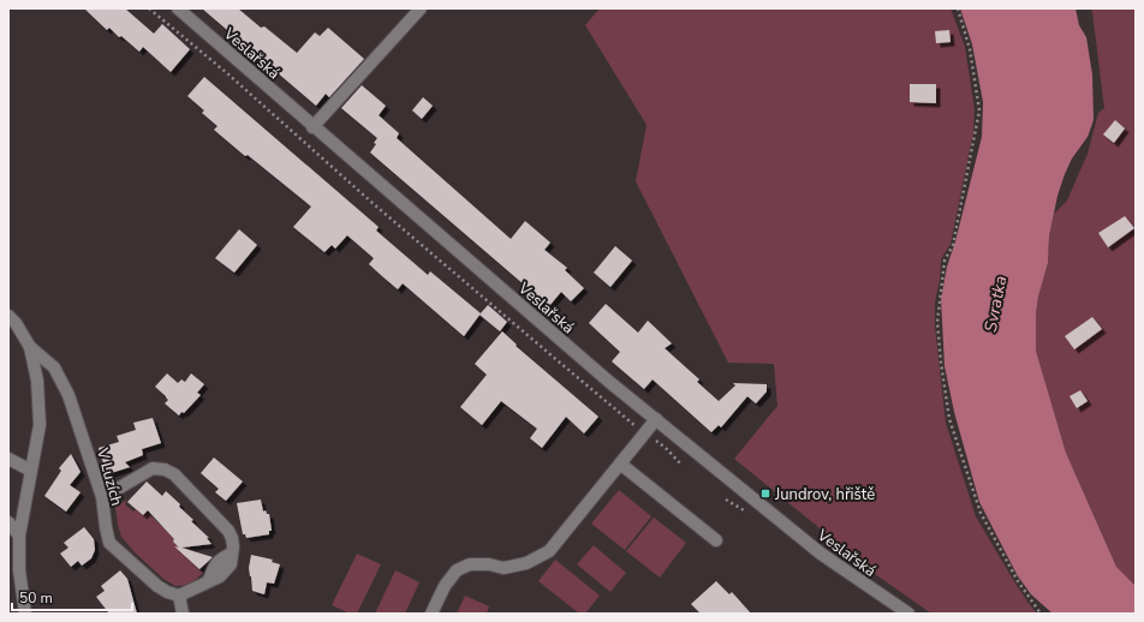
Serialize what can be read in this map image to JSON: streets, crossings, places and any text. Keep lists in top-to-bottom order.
{
  "streets": {
    "street": ["Veslařská", "V Luzích"]
  },
  "water": ["Svratka"],
  "places": {
    "transit": ["Jundrov, hřiště"]
  },
  "scale_bar": "50 m"
}
